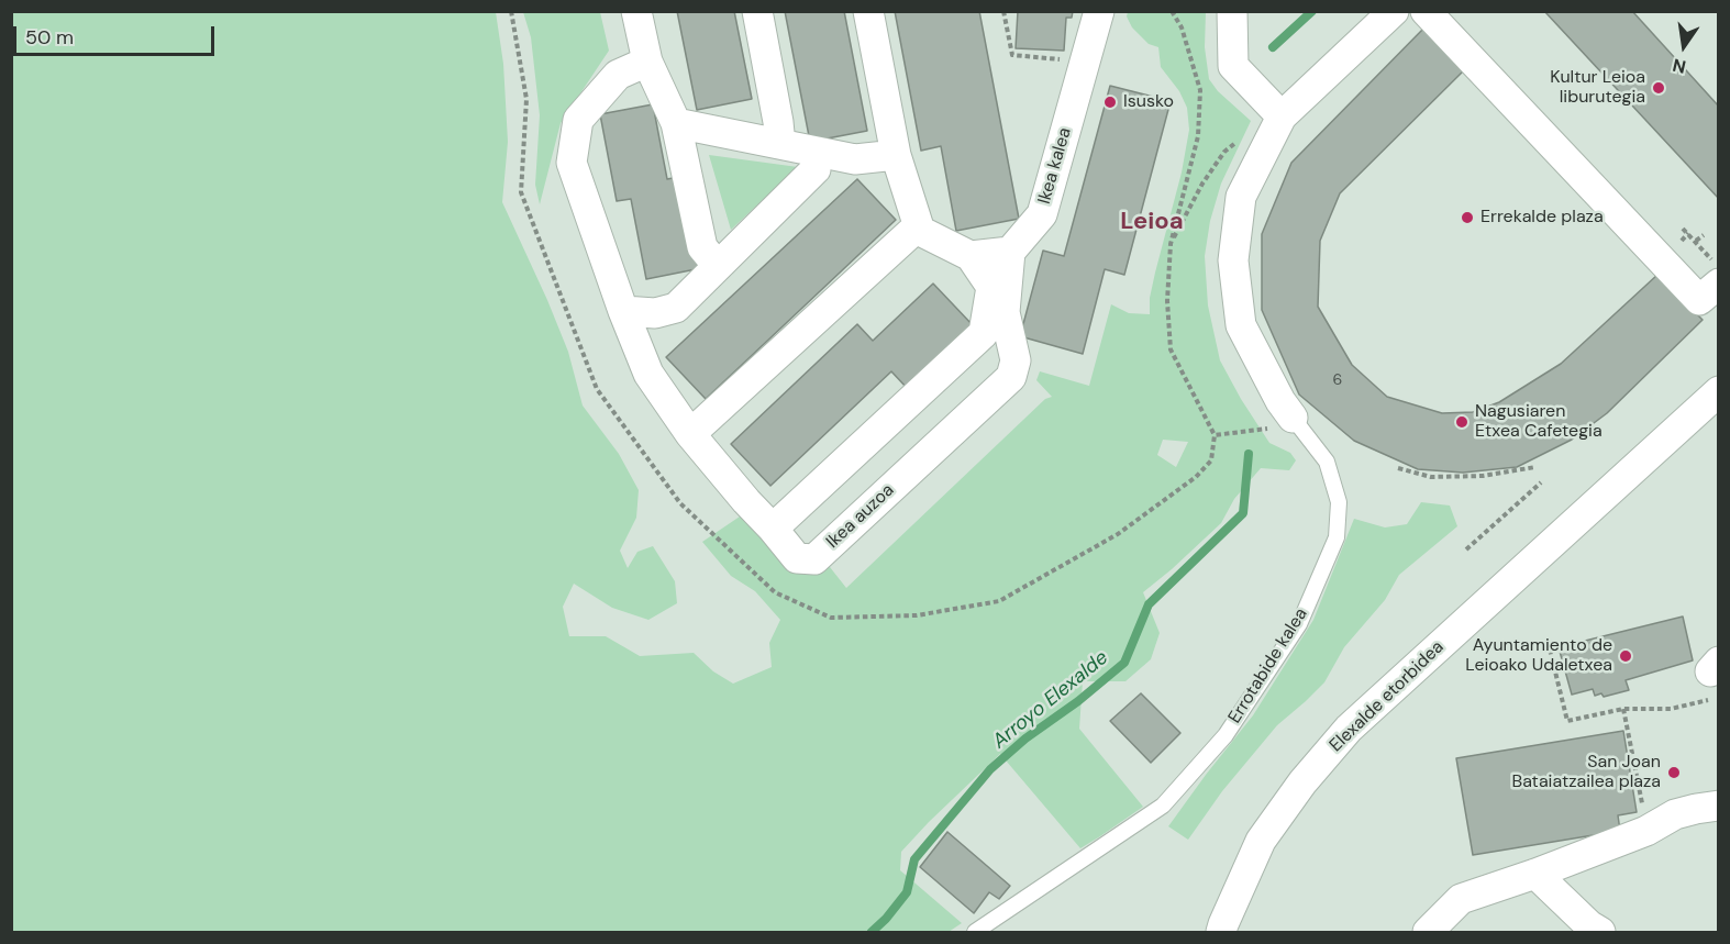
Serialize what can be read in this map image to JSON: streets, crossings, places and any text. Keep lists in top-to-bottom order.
{
  "streets": {
    "street": [
      "Ikea kalea",
      "Ikea auzoa",
      "Errotabide kalea",
      "Elexalde etorbidea"
    ]
  },
  "crossings": [
    ["Ikea kalea", "Ikea auzoa"]
  ],
  "districts": ["Leioa"],
  "water": ["Arroyo Elexalde"],
  "places": [
    "Kultur Leioa liburutegia",
    "Isusko",
    "Errekalde plaza",
    "Nagusiaren Etxea Cafetegia",
    "Ayuntamiento de Leioako Udaletxea",
    "San Joan Bataiatzailea plaza"
  ],
  "house_numbers": ["6"],
  "scale_bar": "50 m",
  "north": "bottom"
}
